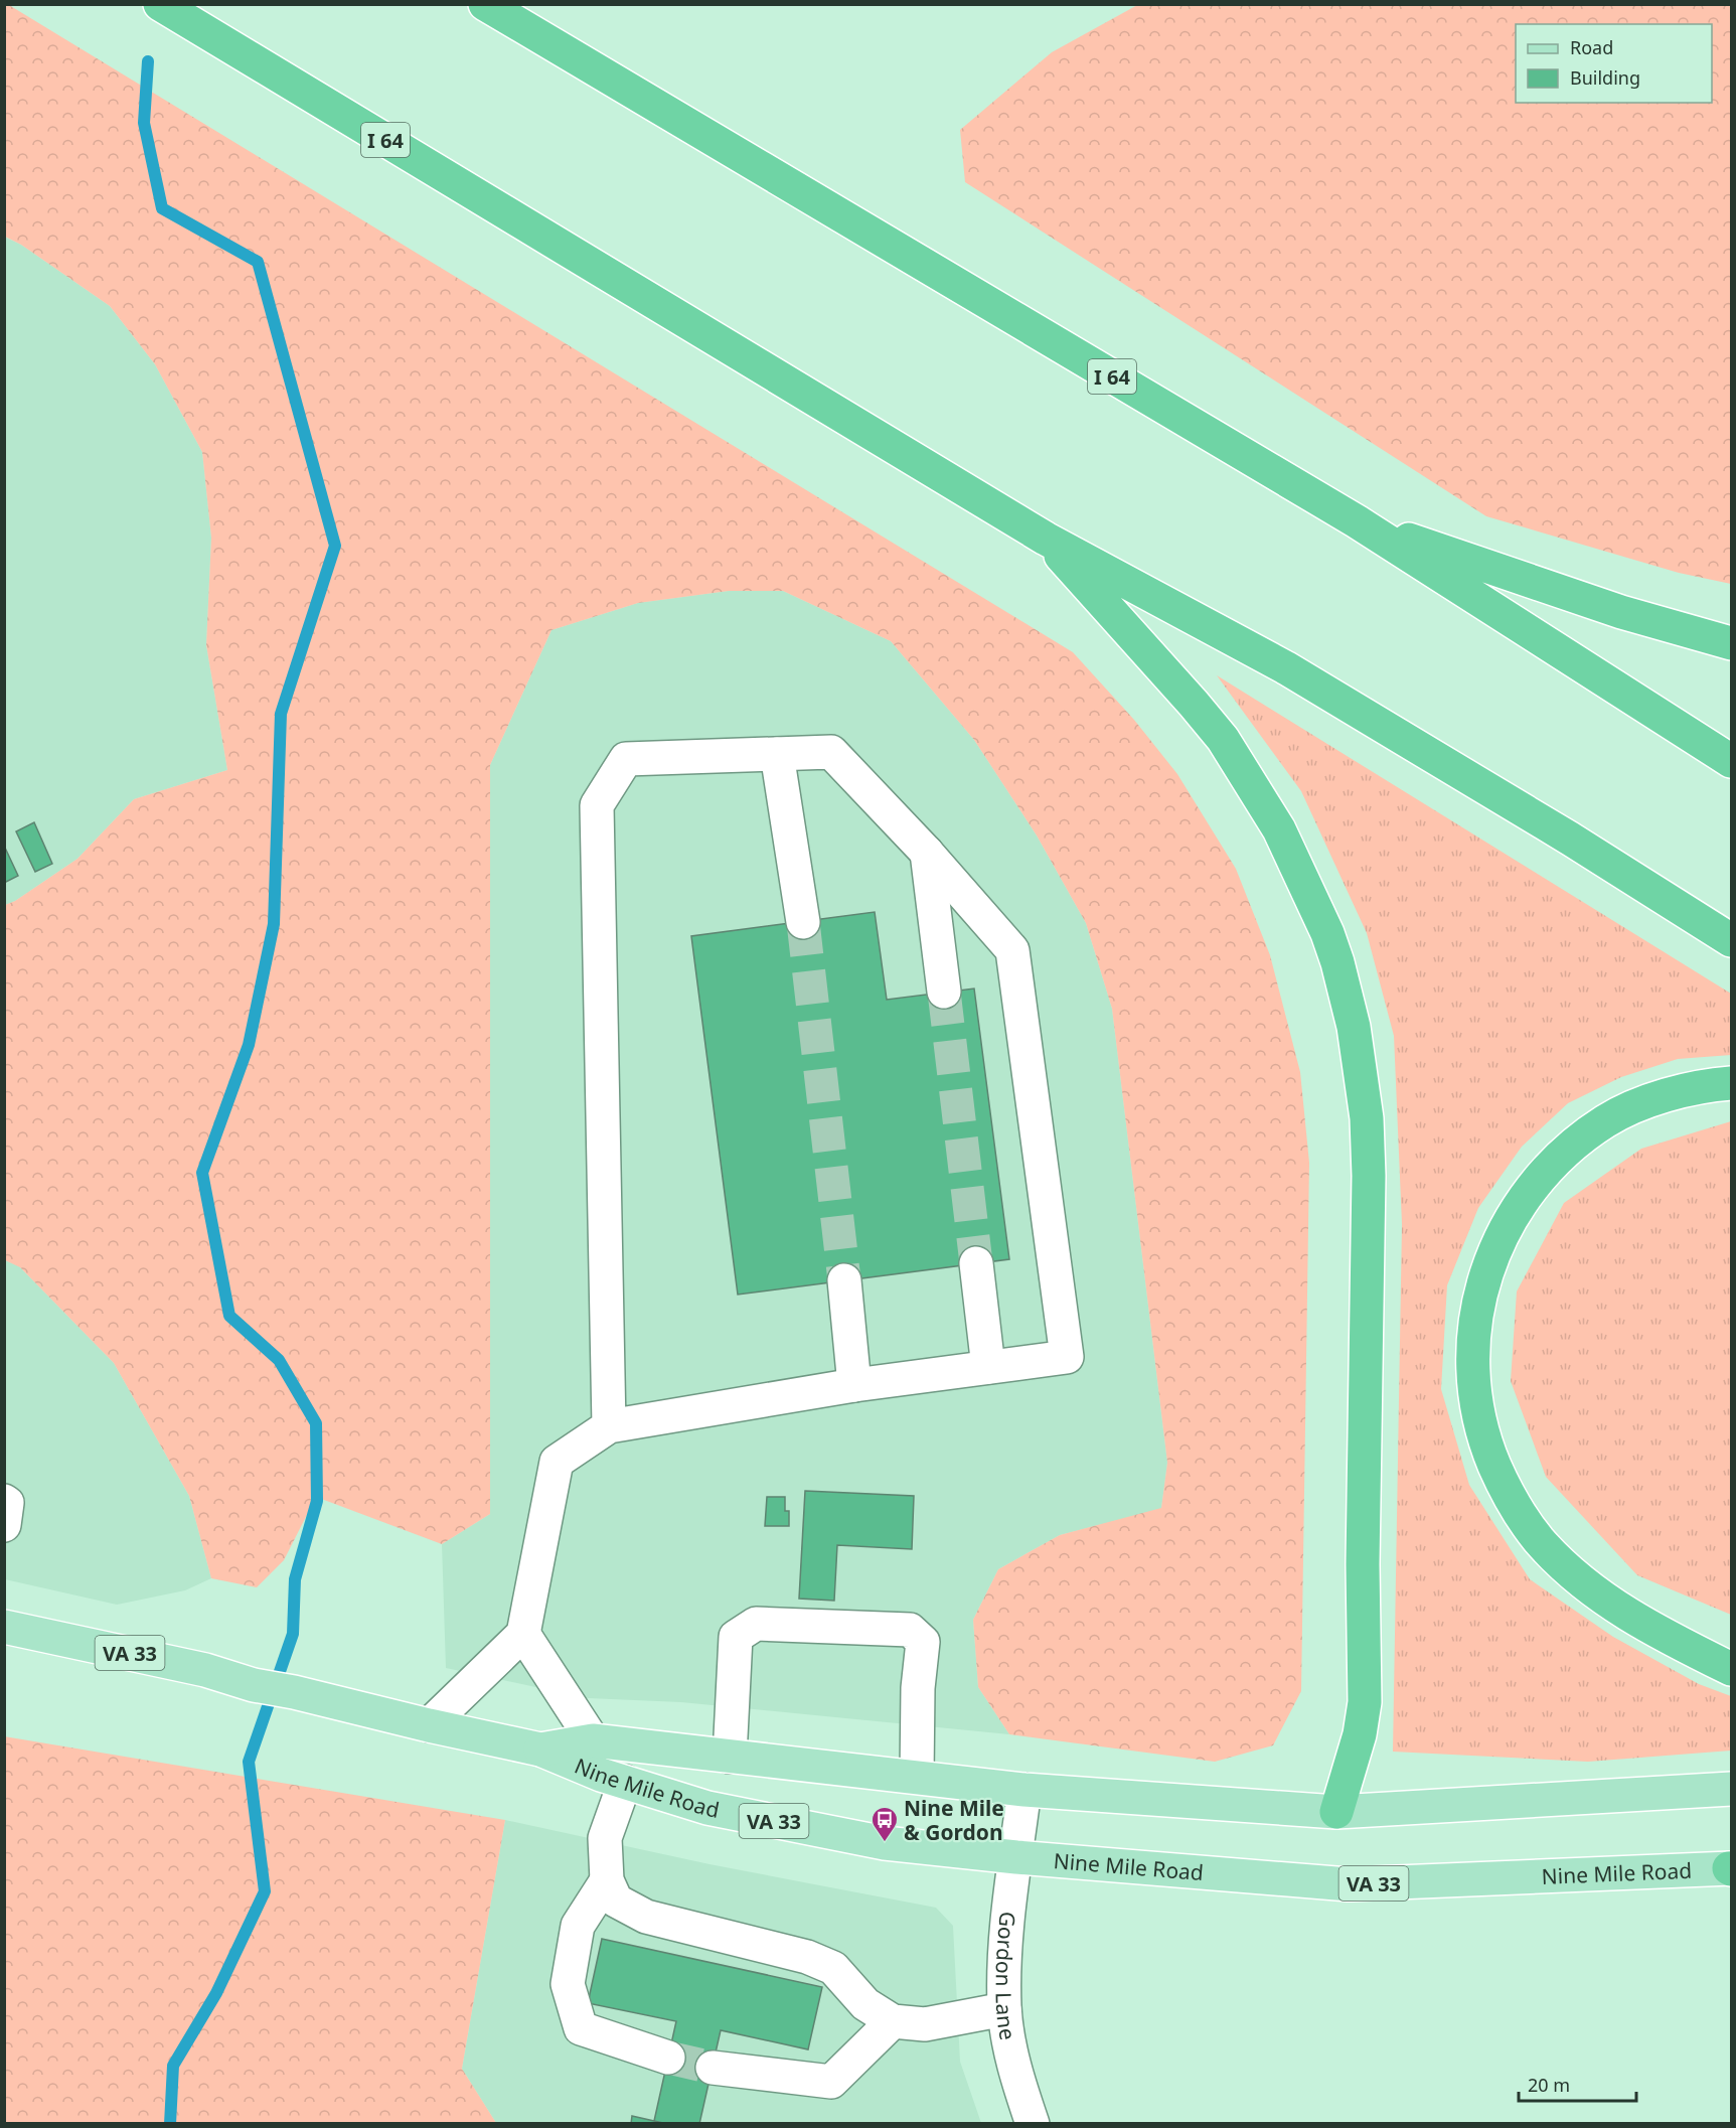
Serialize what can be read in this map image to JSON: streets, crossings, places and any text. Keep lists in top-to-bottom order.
{
  "streets": {
    "highway": ["I 64"],
    "main road": ["VA 33", "Nine Mile Road"],
    "street": ["Gordon Lane"]
  },
  "crossings": [
    ["Nine Mile Road", "Gordon Lane"]
  ],
  "places": {
    "bus stop": ["Nine Mile & Gordon"]
  },
  "legend": ["Road", "Building"],
  "scale_bar": "20 m"
}
